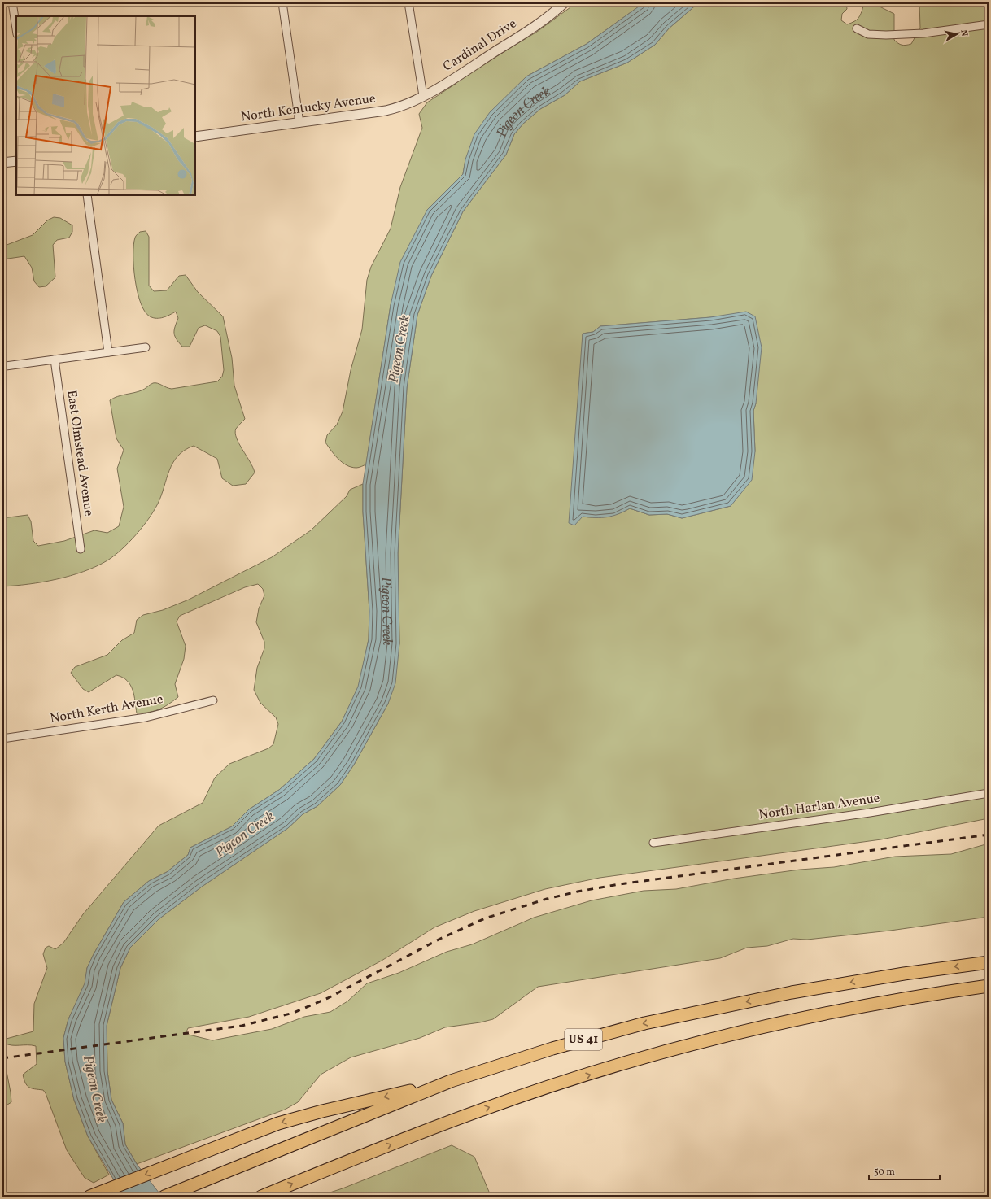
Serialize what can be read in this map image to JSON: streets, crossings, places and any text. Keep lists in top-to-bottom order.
{
  "streets": {
    "highway": ["US 41"],
    "street": [
      "Cardinal Drive",
      "North Kentucky Avenue",
      "East Olmstead Avenue",
      "North Kerth Avenue",
      "North Harlan Avenue"
    ]
  },
  "crossings": [
    ["Cardinal Drive", "North Kentucky Avenue"]
  ],
  "water": ["Pigeon Creek"],
  "scale_bar": "50 m",
  "north": "right"
}
